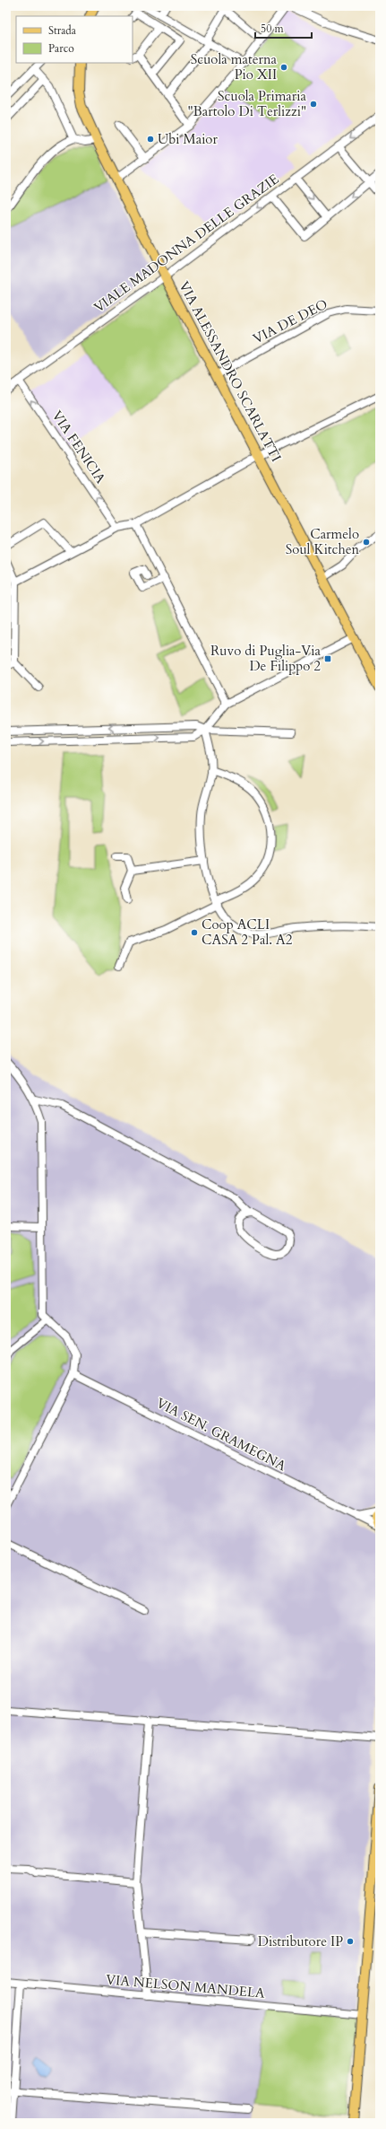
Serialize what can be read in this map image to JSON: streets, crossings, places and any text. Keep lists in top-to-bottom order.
{
  "streets": {
    "main road": ["VIA ALESSANDRO SCARLATTI"],
    "street": [
      "VIALE MADONNA DELLE GRAZIE",
      "VIA DE DEO",
      "VIA FENICIA",
      "VIA SEN. GRAMEGNA",
      "VIA NELSON MANDELA"
    ]
  },
  "crossings": [
    ["VIALE MADONNA DELLE GRAZIE", "VIA ALESSANDRO SCARLATTI"],
    ["VIALE MADONNA DELLE GRAZIE", "VIA FENICIA"],
    ["VIA DE DEO", "VIA ALESSANDRO SCARLATTI"]
  ],
  "one_way": ["VIALE MADONNA DELLE GRAZIE", "VIA FENICIA"],
  "places": {
    "other": [
      "Scuola materna Pio XII",
      "Scuola Primaria \"Bartolo Di Terlizzi\"",
      "Ubi Maior",
      "Carmelo Soul Kitchen",
      "Coop ACLI CASA 2 Pal. A2",
      "Distributore IP"
    ],
    "transit": ["Ruvo di Puglia-Via De Filippo 2"]
  },
  "legend": ["Strada", "Parco"],
  "scale_bar": "50 m"
}
